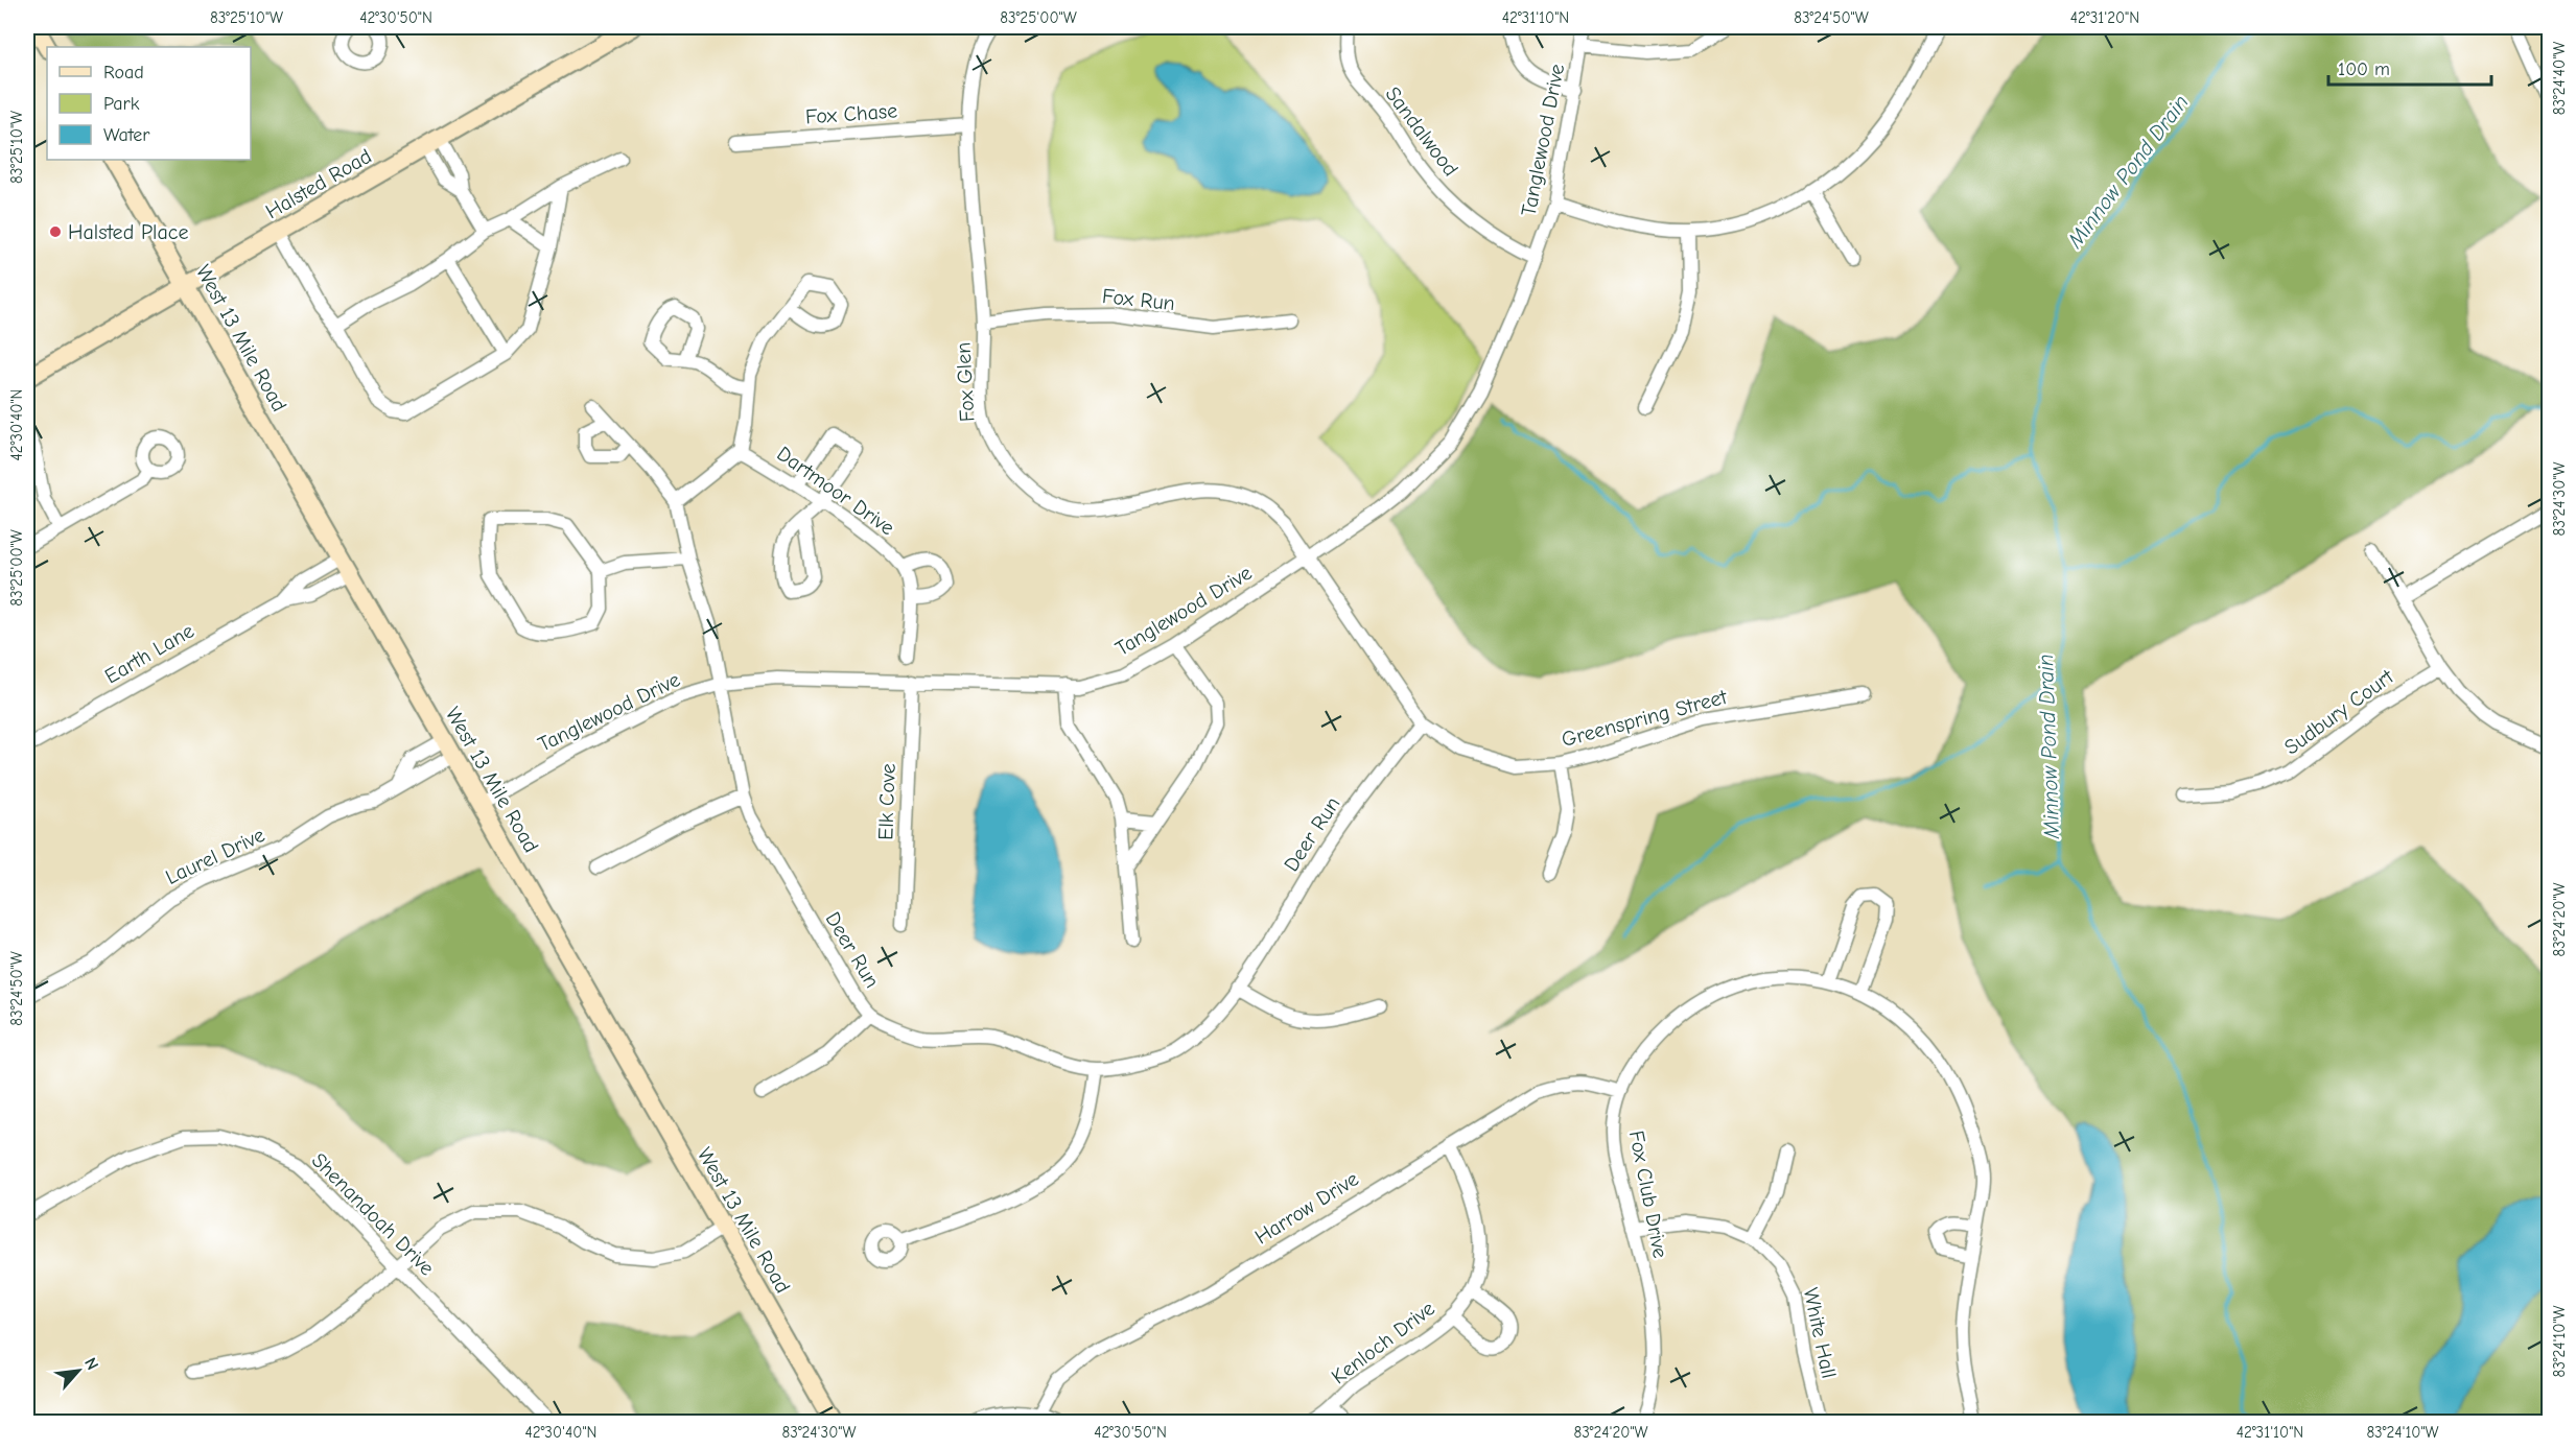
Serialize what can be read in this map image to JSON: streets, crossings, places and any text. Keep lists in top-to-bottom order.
{
  "streets": {
    "street": [
      "Fox Chase",
      "Sandalwood",
      "Tanglewood Drive",
      "Halsted Road",
      "Fox Run",
      "West 13 Mile Road",
      "Fox Glen",
      "Dartmoor Drive",
      "Earth Lane",
      "Sudbury Court",
      "Greenspring Street",
      "Elk Cove",
      "Deer Run",
      "Laurel Drive",
      "Fox Club Drive",
      "Harrow Drive",
      "Shenandoah Drive",
      "White Hall",
      "Kenloch Drive"
    ]
  },
  "crossings": [
    ["Fox Chase", "Fox Glen"],
    ["Sandalwood", "Tanglewood Drive"],
    ["Tanglewood Drive", "West 13 Mile Road"],
    ["Tanglewood Drive", "Fox Glen"],
    ["Tanglewood Drive", "Greenspring Street"],
    ["Tanglewood Drive", "Elk Cove"],
    ["Tanglewood Drive", "Deer Run"],
    ["Halsted Road", "West 13 Mile Road"],
    ["Fox Run", "Fox Glen"],
    ["West 13 Mile Road", "Earth Lane"],
    ["West 13 Mile Road", "Laurel Drive"],
    ["Fox Glen", "Greenspring Street"],
    ["Greenspring Street", "Deer Run"],
    ["Fox Club Drive", "Harrow Drive"],
    ["Fox Club Drive", "White Hall"],
    ["Harrow Drive", "Kenloch Drive"]
  ],
  "water": ["Minnow Pond Drain"],
  "places": ["Halsted Place"],
  "legend": ["Road", "Park", "Water"],
  "scale_bar": "100 m",
  "north": "top right",
  "coordinates": [
    "83°25'10\"W",
    "42°30'50\"N",
    "83°25'00\"W",
    "42°31'10\"N",
    "83°24'50\"W",
    "42°31'20\"N",
    "83°24'40\"W",
    "42°30'40\"N",
    "83°24'30\"W",
    "83°24'20\"W",
    "83°24'10\"W"
  ]
}
